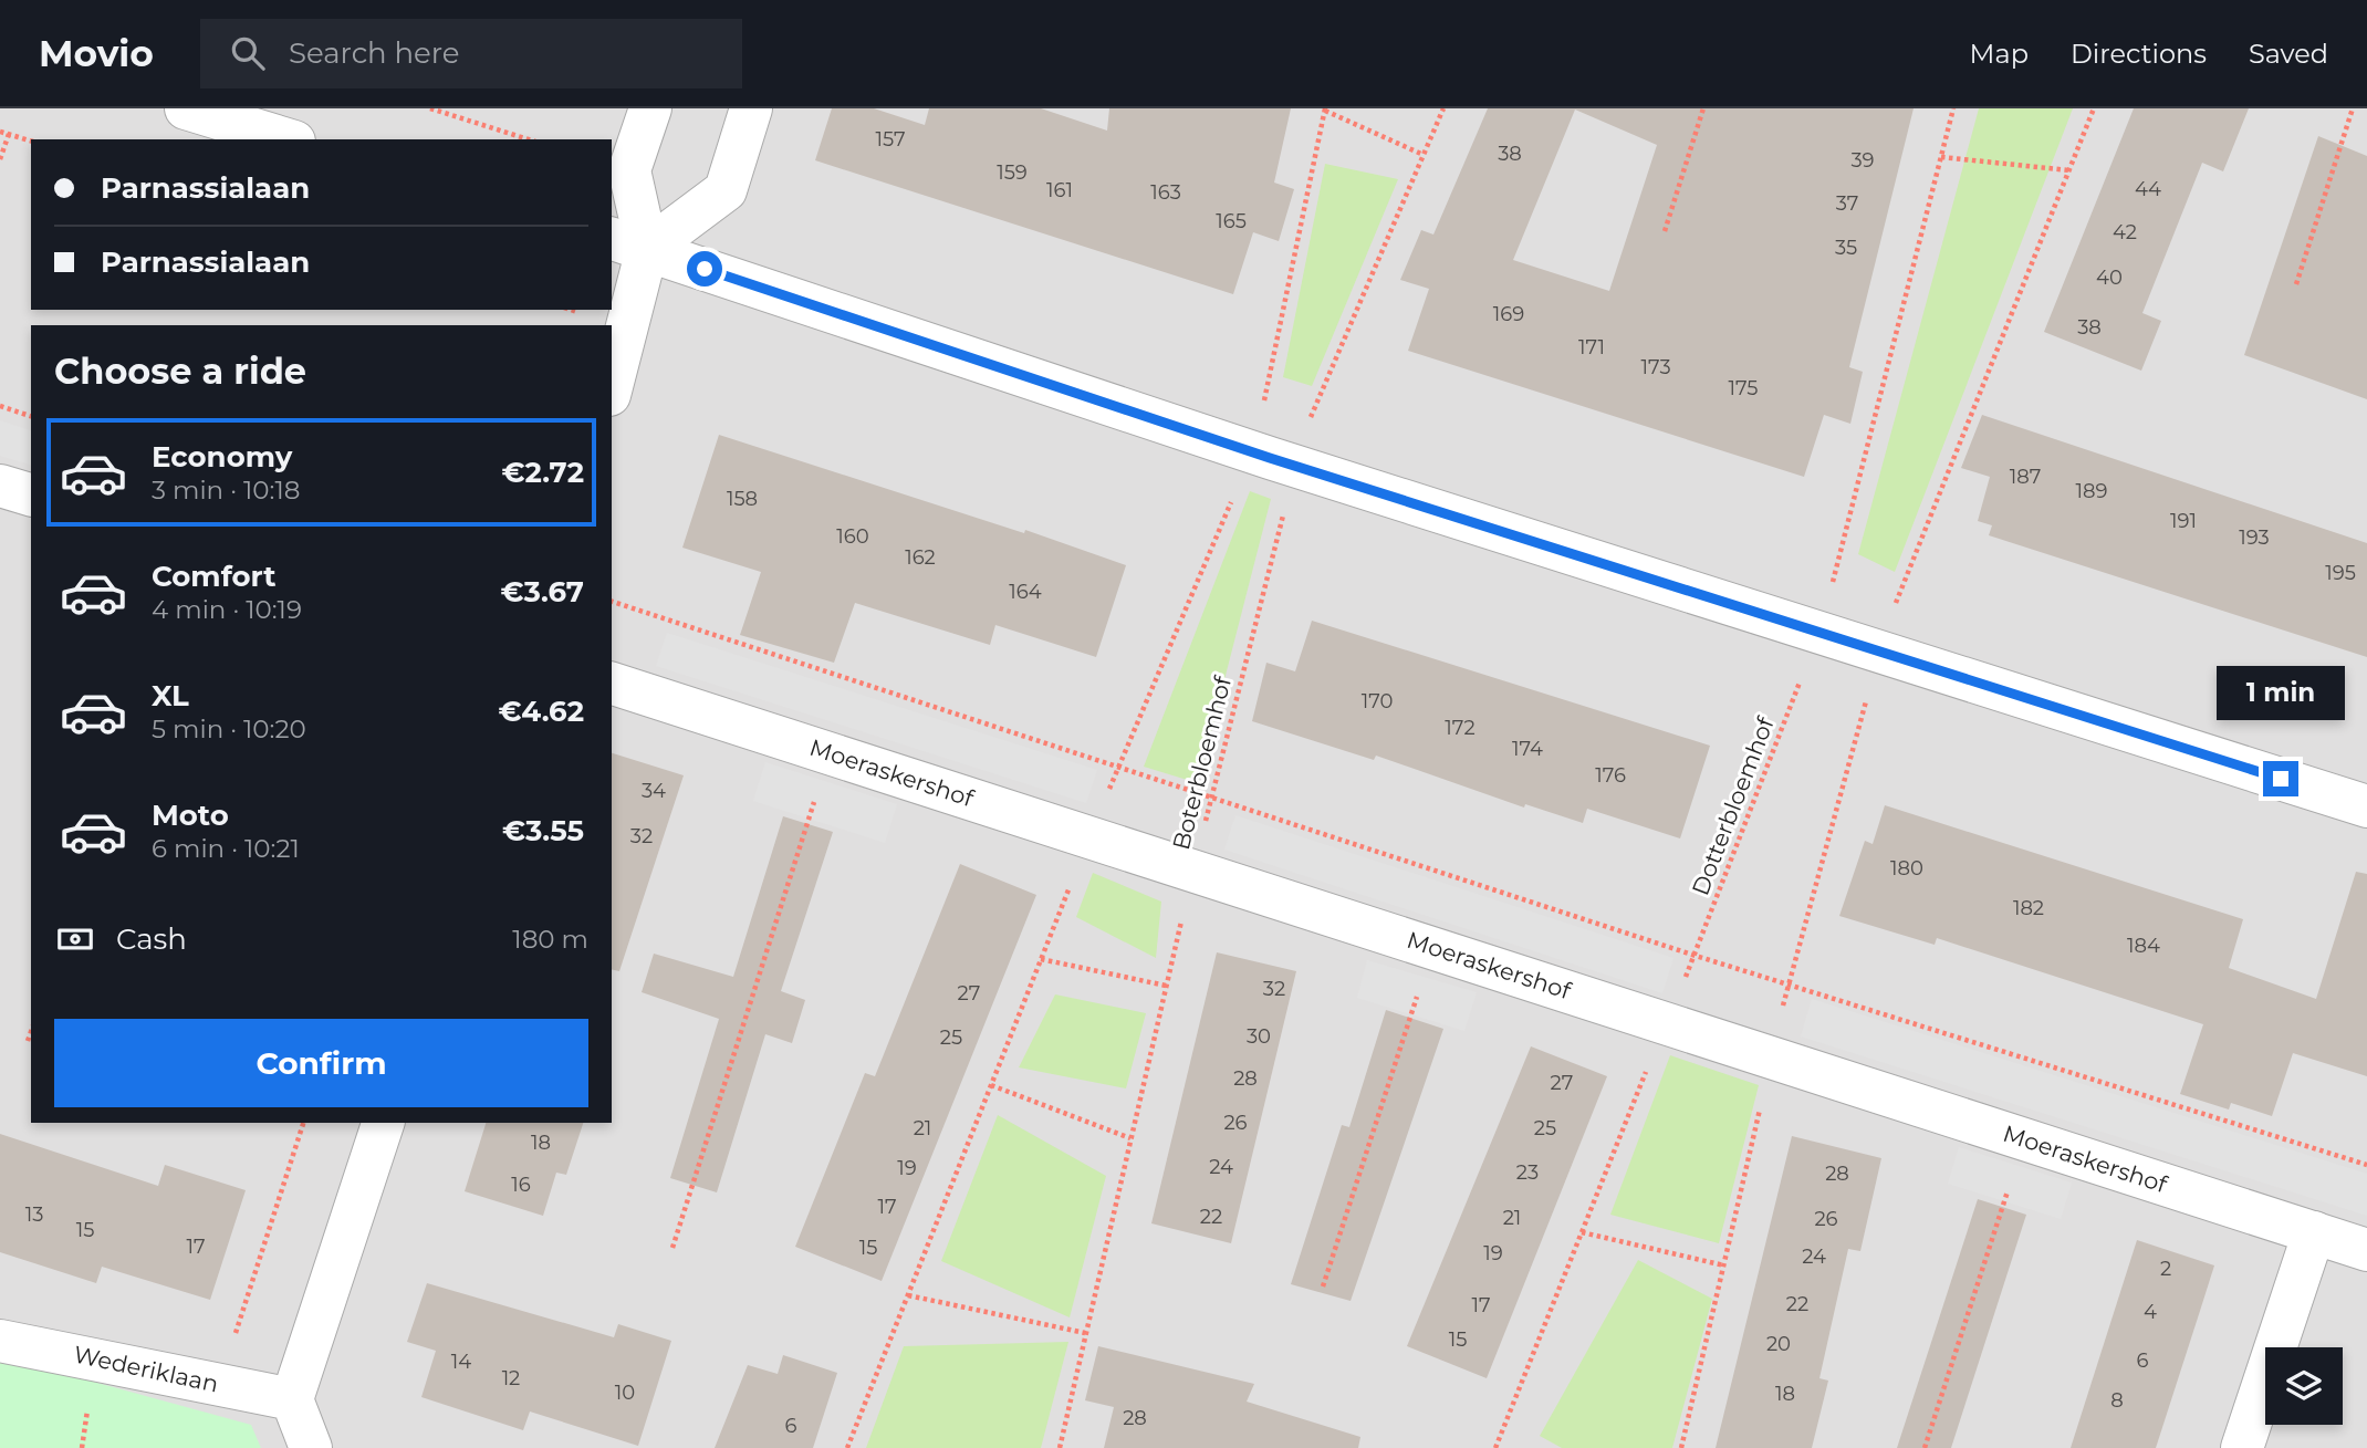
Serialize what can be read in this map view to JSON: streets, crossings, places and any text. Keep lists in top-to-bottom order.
{
  "streets": {
    "street": ["Moeraskershof", "Wederiklaan"],
    "path": ["Boterbloemhof", "Dotterbloemhof"]
  },
  "crossings": [
    ["Boterbloemhof", "Moeraskershof"],
    ["Moeraskershof", "Dotterbloemhof"]
  ],
  "house_numbers": [
    "157",
    "38",
    "39",
    "159",
    "44",
    "161",
    "163",
    "37",
    "165",
    "42",
    "35",
    "40",
    "169",
    "38",
    "171",
    "173",
    "175",
    "187",
    "189",
    "158",
    "191",
    "160",
    "193",
    "162",
    "195",
    "164",
    "170",
    "172",
    "174",
    "176",
    "34",
    "32",
    "180",
    "182",
    "184",
    "32",
    "27",
    "30",
    "25",
    "28",
    "27",
    "26",
    "21",
    "25",
    "18",
    "24",
    "19",
    "23",
    "28",
    "16",
    "17",
    "13",
    "22",
    "21",
    "26",
    "15",
    "17",
    "15",
    "19",
    "24",
    "2",
    "22",
    "17",
    "4",
    "15",
    "20",
    "6",
    "14",
    "12",
    "10",
    "18",
    "8",
    "28",
    "6"
  ],
  "page": {
    "header": "Movio",
    "search": "Search here",
    "nav": ["Map", "Directions", "Saved"],
    "banner": ["Parnassialaan", "Parnassialaan"],
    "heading": "Choose a ride",
    "list": [
      {
        "name": "Economy",
        "note": "3 min · 10:18",
        "value": "€2.72"
      },
      {
        "name": "Comfort",
        "note": "4 min · 10:19",
        "value": "€3.67"
      },
      {
        "name": "XL",
        "note": "5 min · 10:20",
        "value": "€4.62"
      },
      {
        "name": "Moto",
        "note": "6 min · 10:21",
        "value": "€3.55"
      }
    ],
    "bubble": "1 min",
    "pay": ["Cash", "180 m"],
    "buttons": "Confirm"
  }
}
